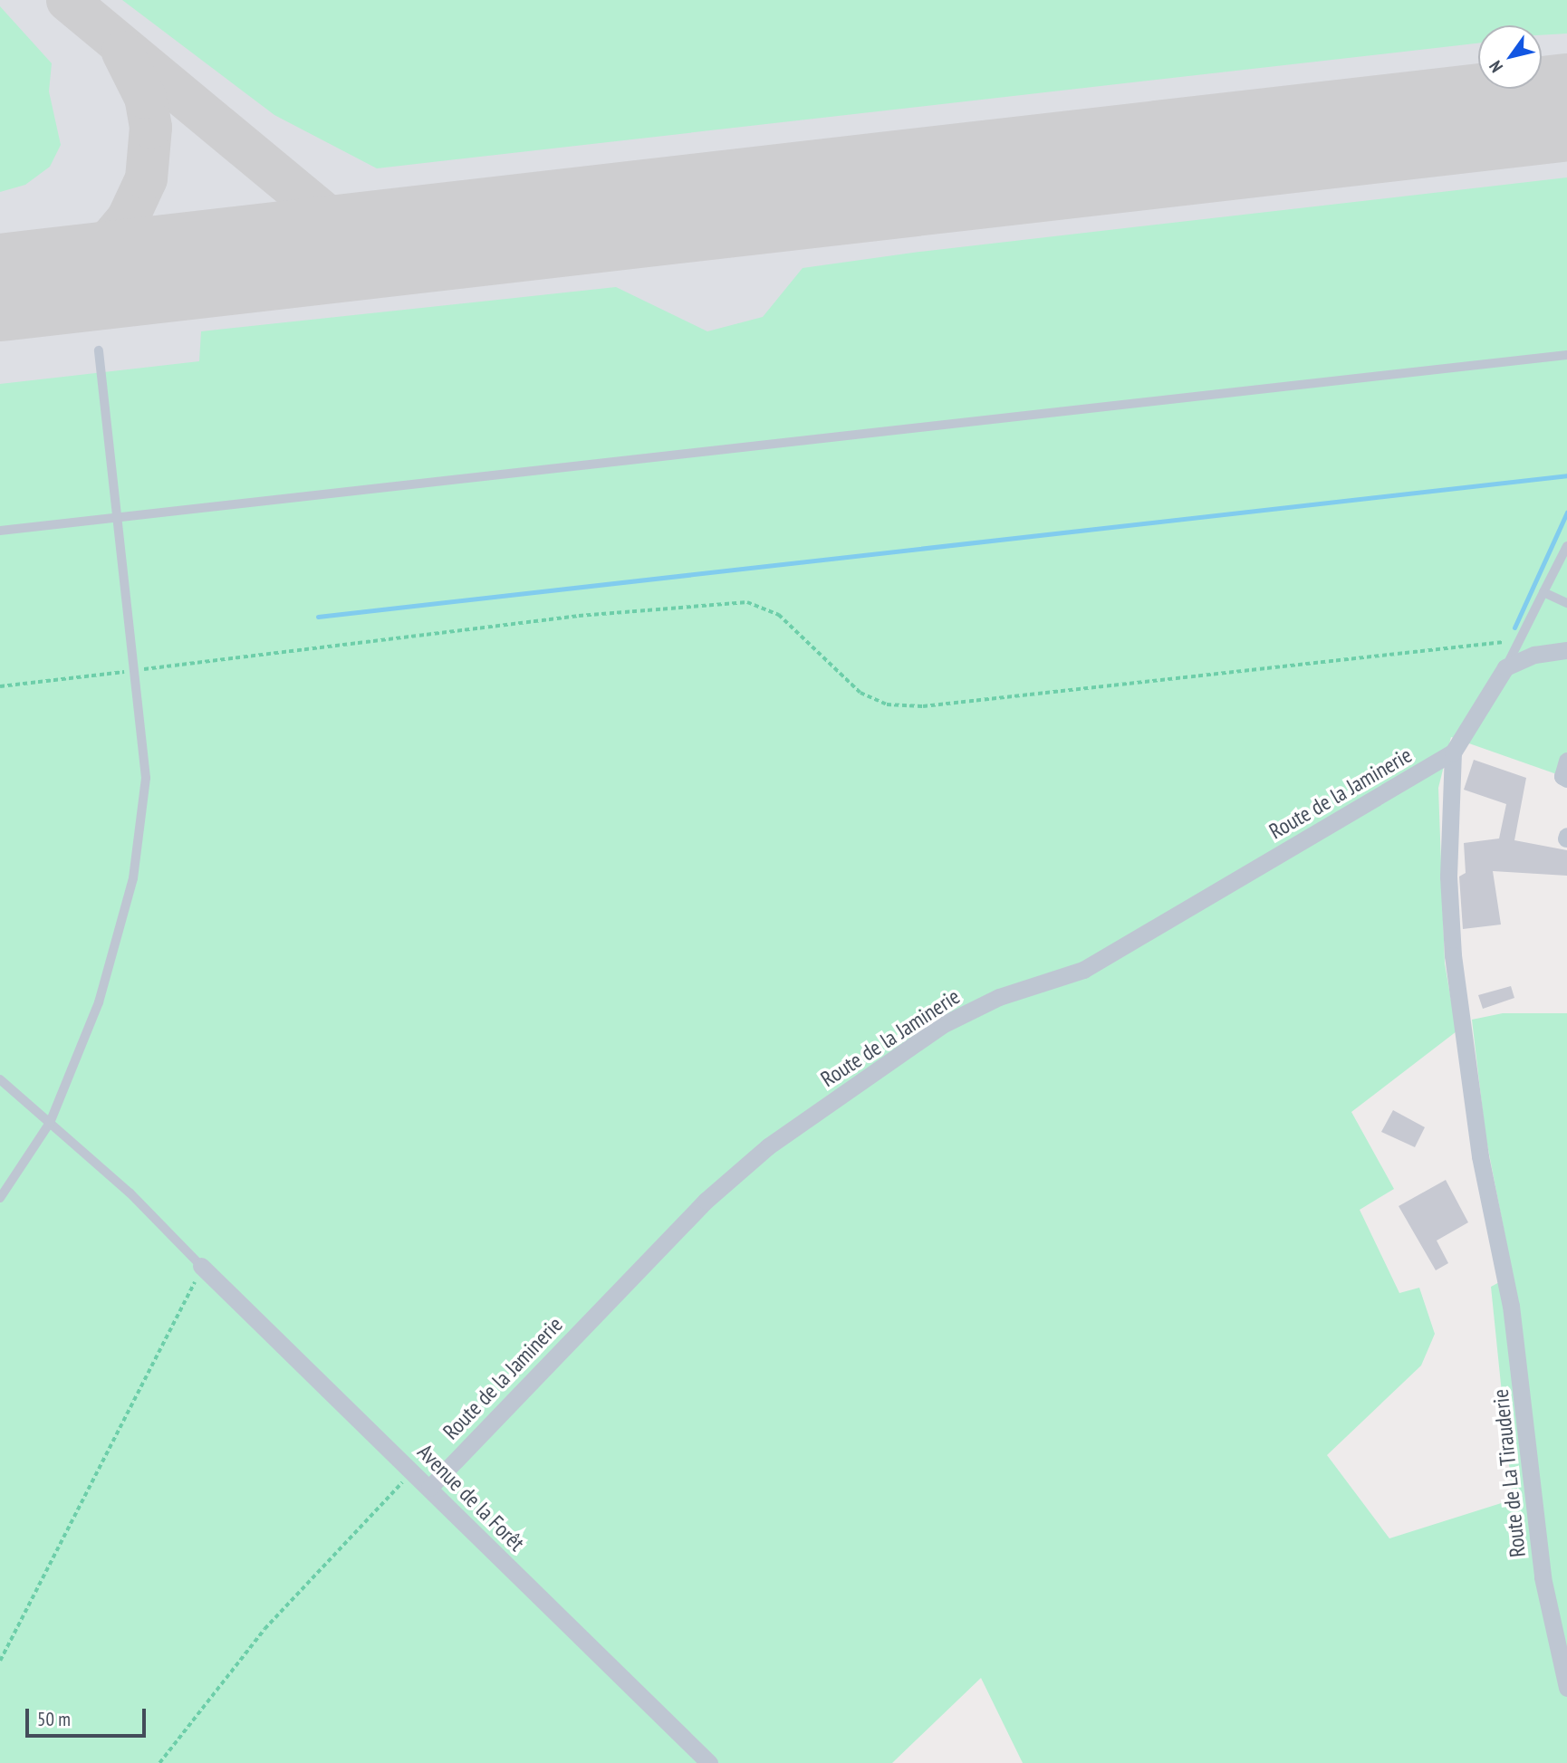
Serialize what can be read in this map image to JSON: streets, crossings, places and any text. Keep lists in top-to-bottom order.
{
  "streets": {
    "street": ["Route de la Jaminerie", "Route de La Tirauderie", "Avenue de la Forêt"]
  },
  "crossings": [
    ["Route de la Jaminerie", "Route de La Tirauderie"],
    ["Route de la Jaminerie", "Avenue de la Forêt"]
  ],
  "scale_bar": "50 m",
  "north": "bottom left"
}
